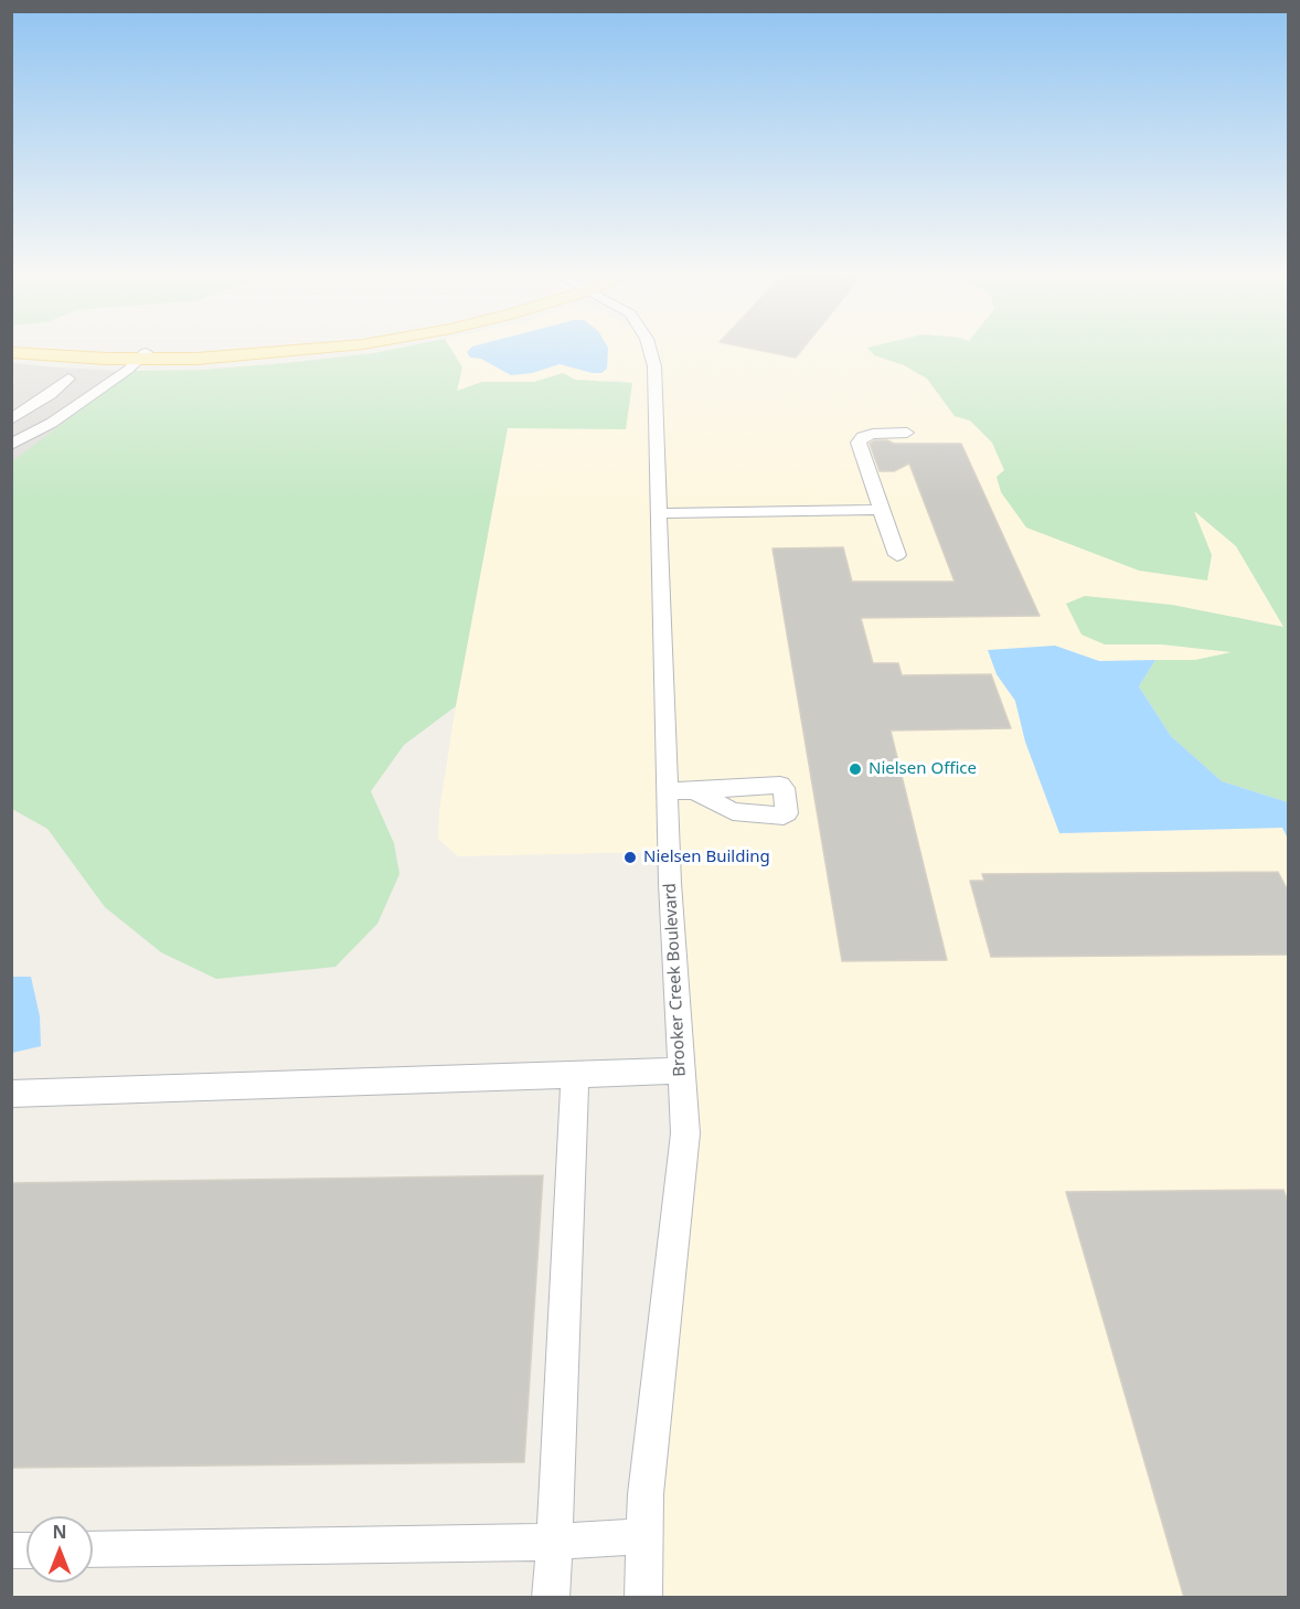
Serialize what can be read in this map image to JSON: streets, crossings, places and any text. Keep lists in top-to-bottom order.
{
  "streets": {
    "street": ["Brooker Creek Boulevard"]
  },
  "places": ["Nielsen Office", "Nielsen Building"],
  "north": "top"
}
